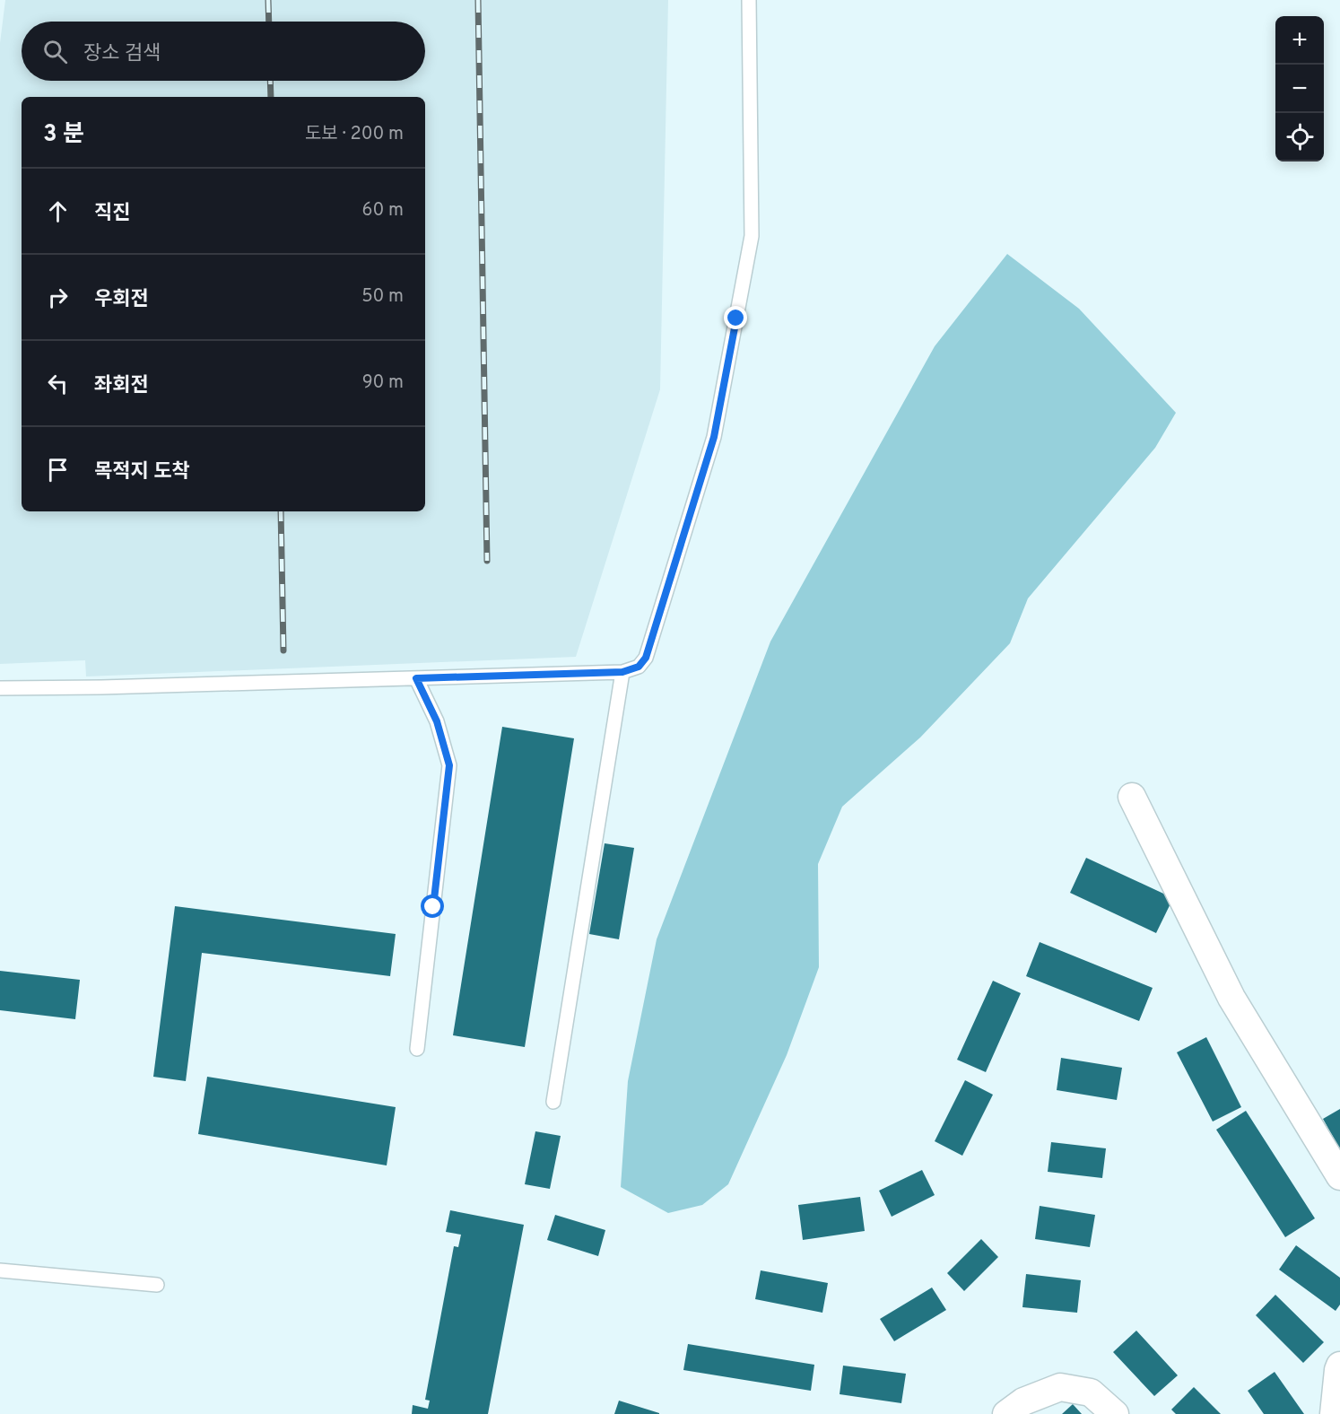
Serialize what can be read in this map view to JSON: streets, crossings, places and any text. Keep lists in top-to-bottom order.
{
  "page": {
    "map_buttons": ["+", "−"],
    "search": "장소 검색",
    "heading": ["3 분", "도보 · 200 m"],
    "list": [
      ["직진", "60 m"],
      ["우회전", "50 m"],
      ["좌회전", "90 m"],
      "목적지 도착"
    ]
  }
}
